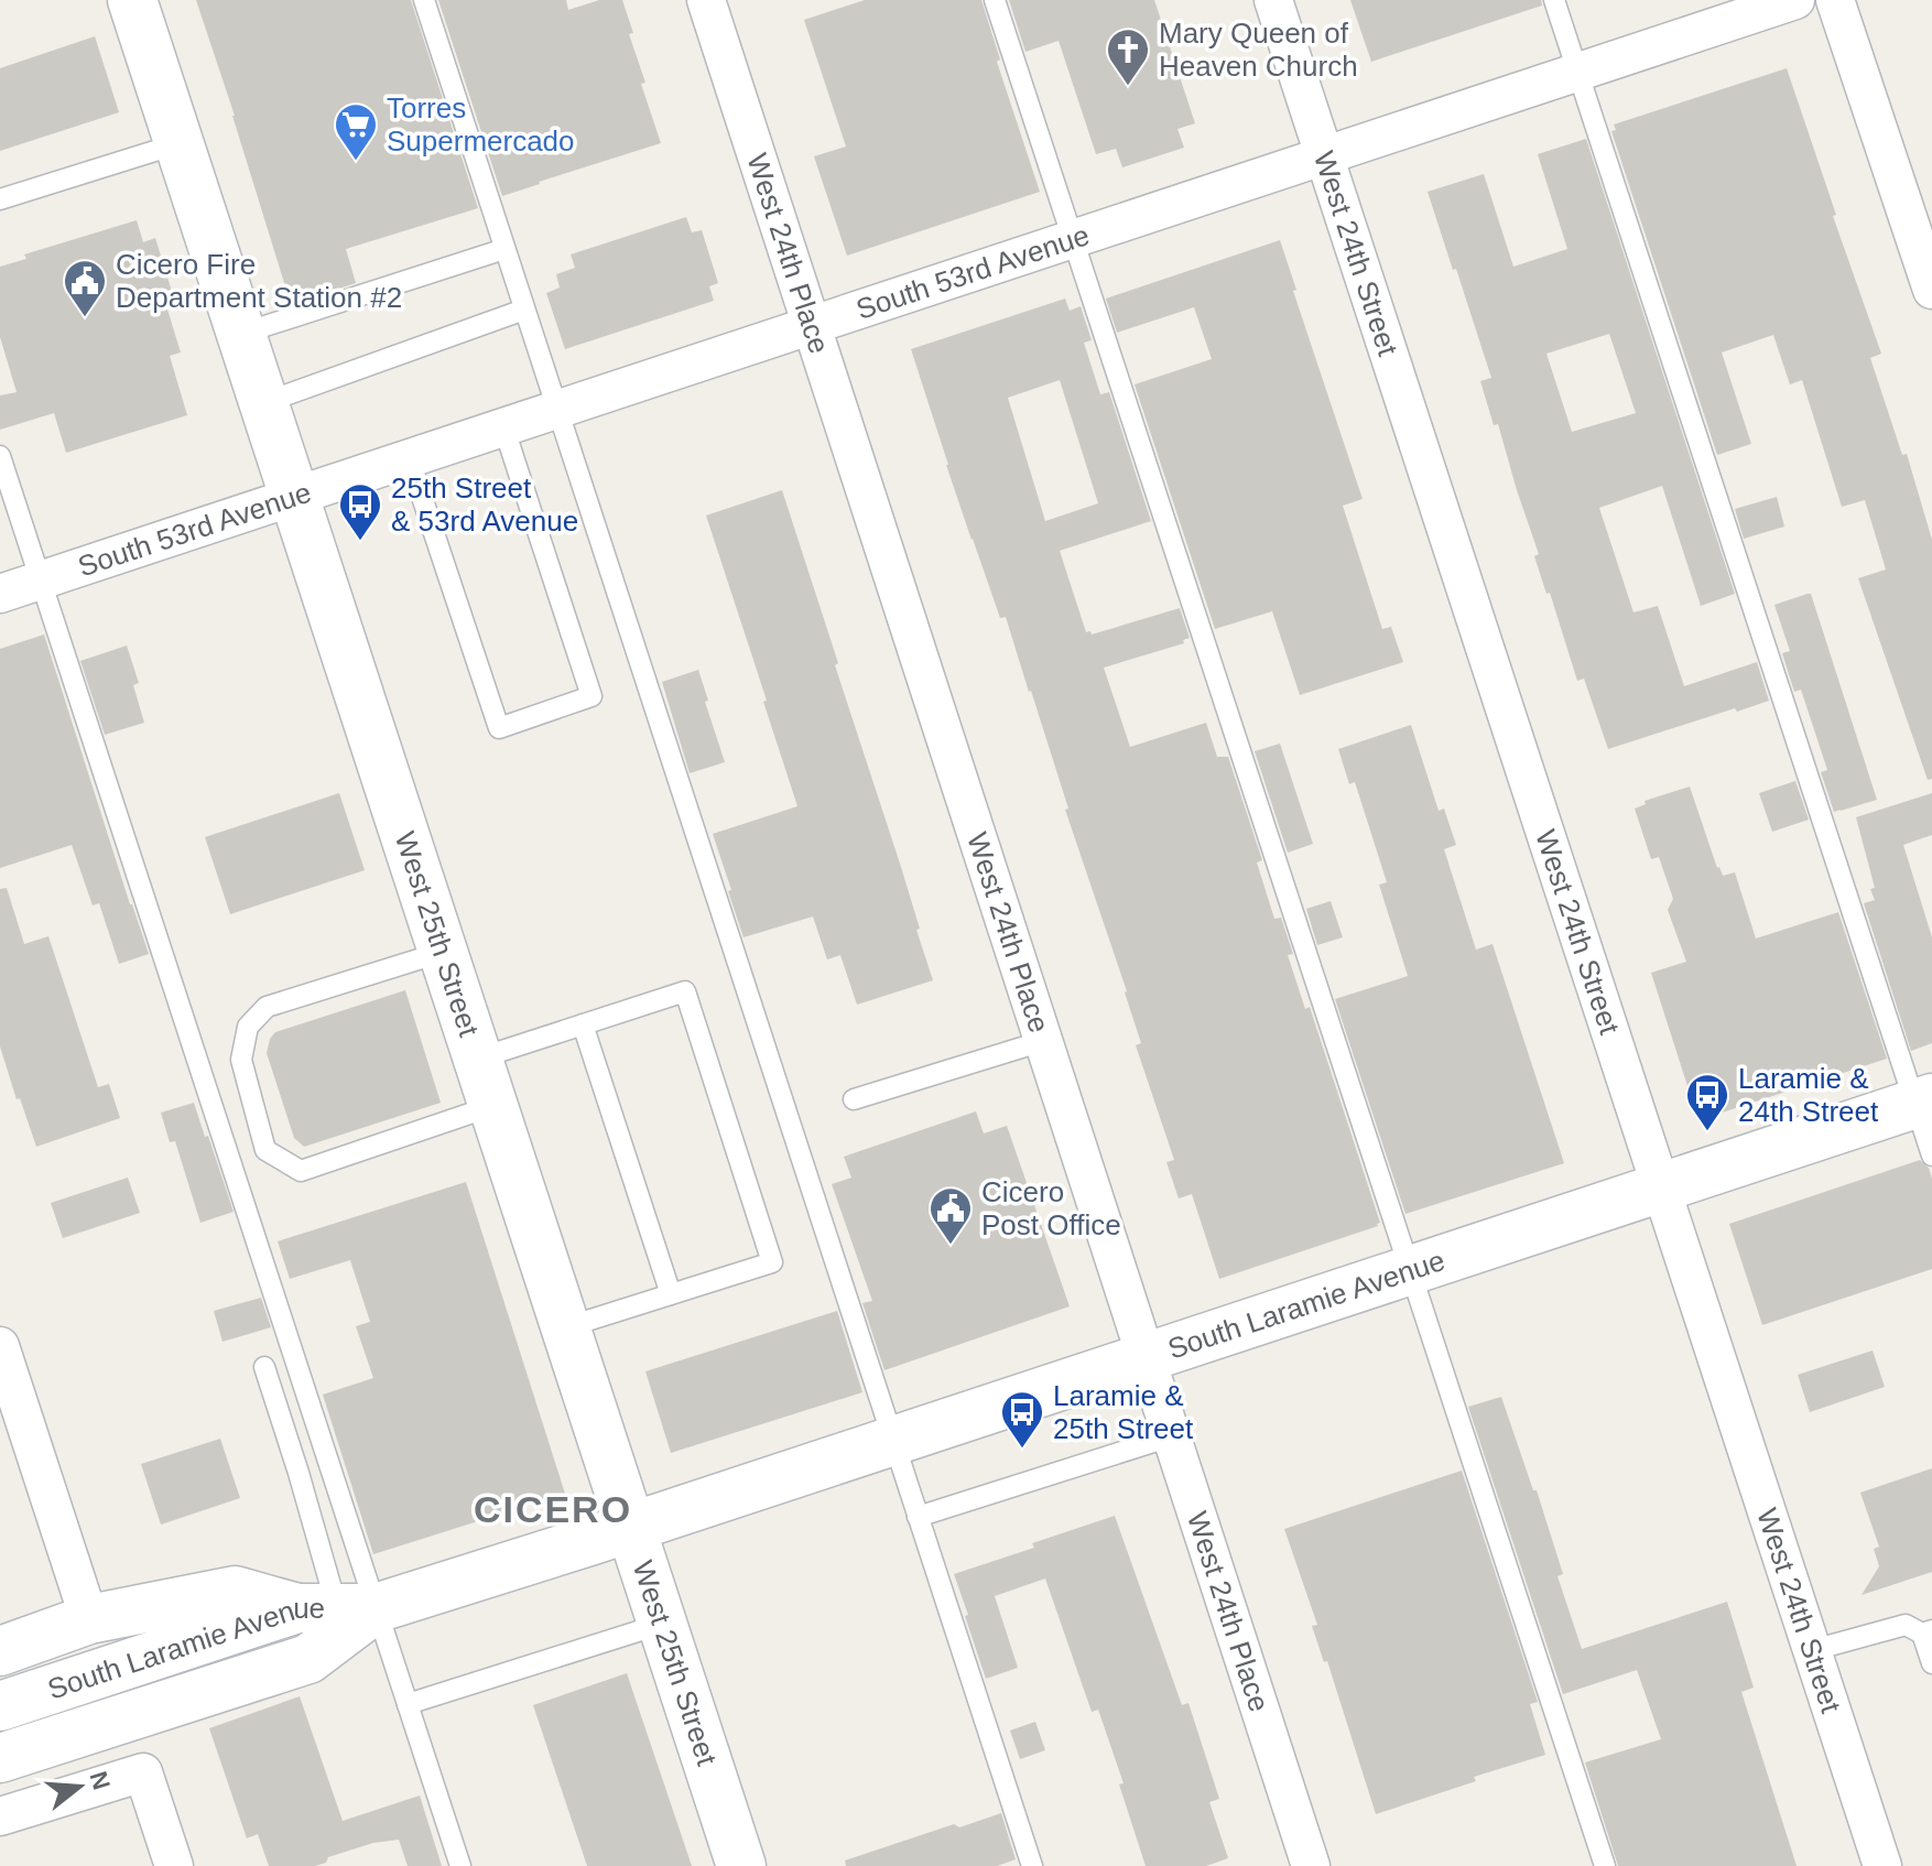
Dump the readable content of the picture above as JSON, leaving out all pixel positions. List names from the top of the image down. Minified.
{"streets":{"main road":["West 25th Street","South Laramie Avenue"],"street":["West 24th Place","West 24th Street","South 53rd Avenue"]},"crossings":[["West 24th Place","South 53rd Avenue"],["West 24th Place","South Laramie Avenue"],["West 24th Street","South 53rd Avenue"],["West 24th Street","South Laramie Avenue"],["South 53rd Avenue","West 25th Street"],["West 25th Street","South Laramie Avenue"]],"districts":["CICERO"],"places":{"church":["Mary Queen of Heaven Church"],"supermarket":["Torres Supermercado"],"public building":["Cicero Fire Department Station #2","Cicero Post Office"],"bus stop":["25th Street & 53rd Avenue","Laramie & 24th Street","Laramie & 25th Street"]},"north":"right"}
